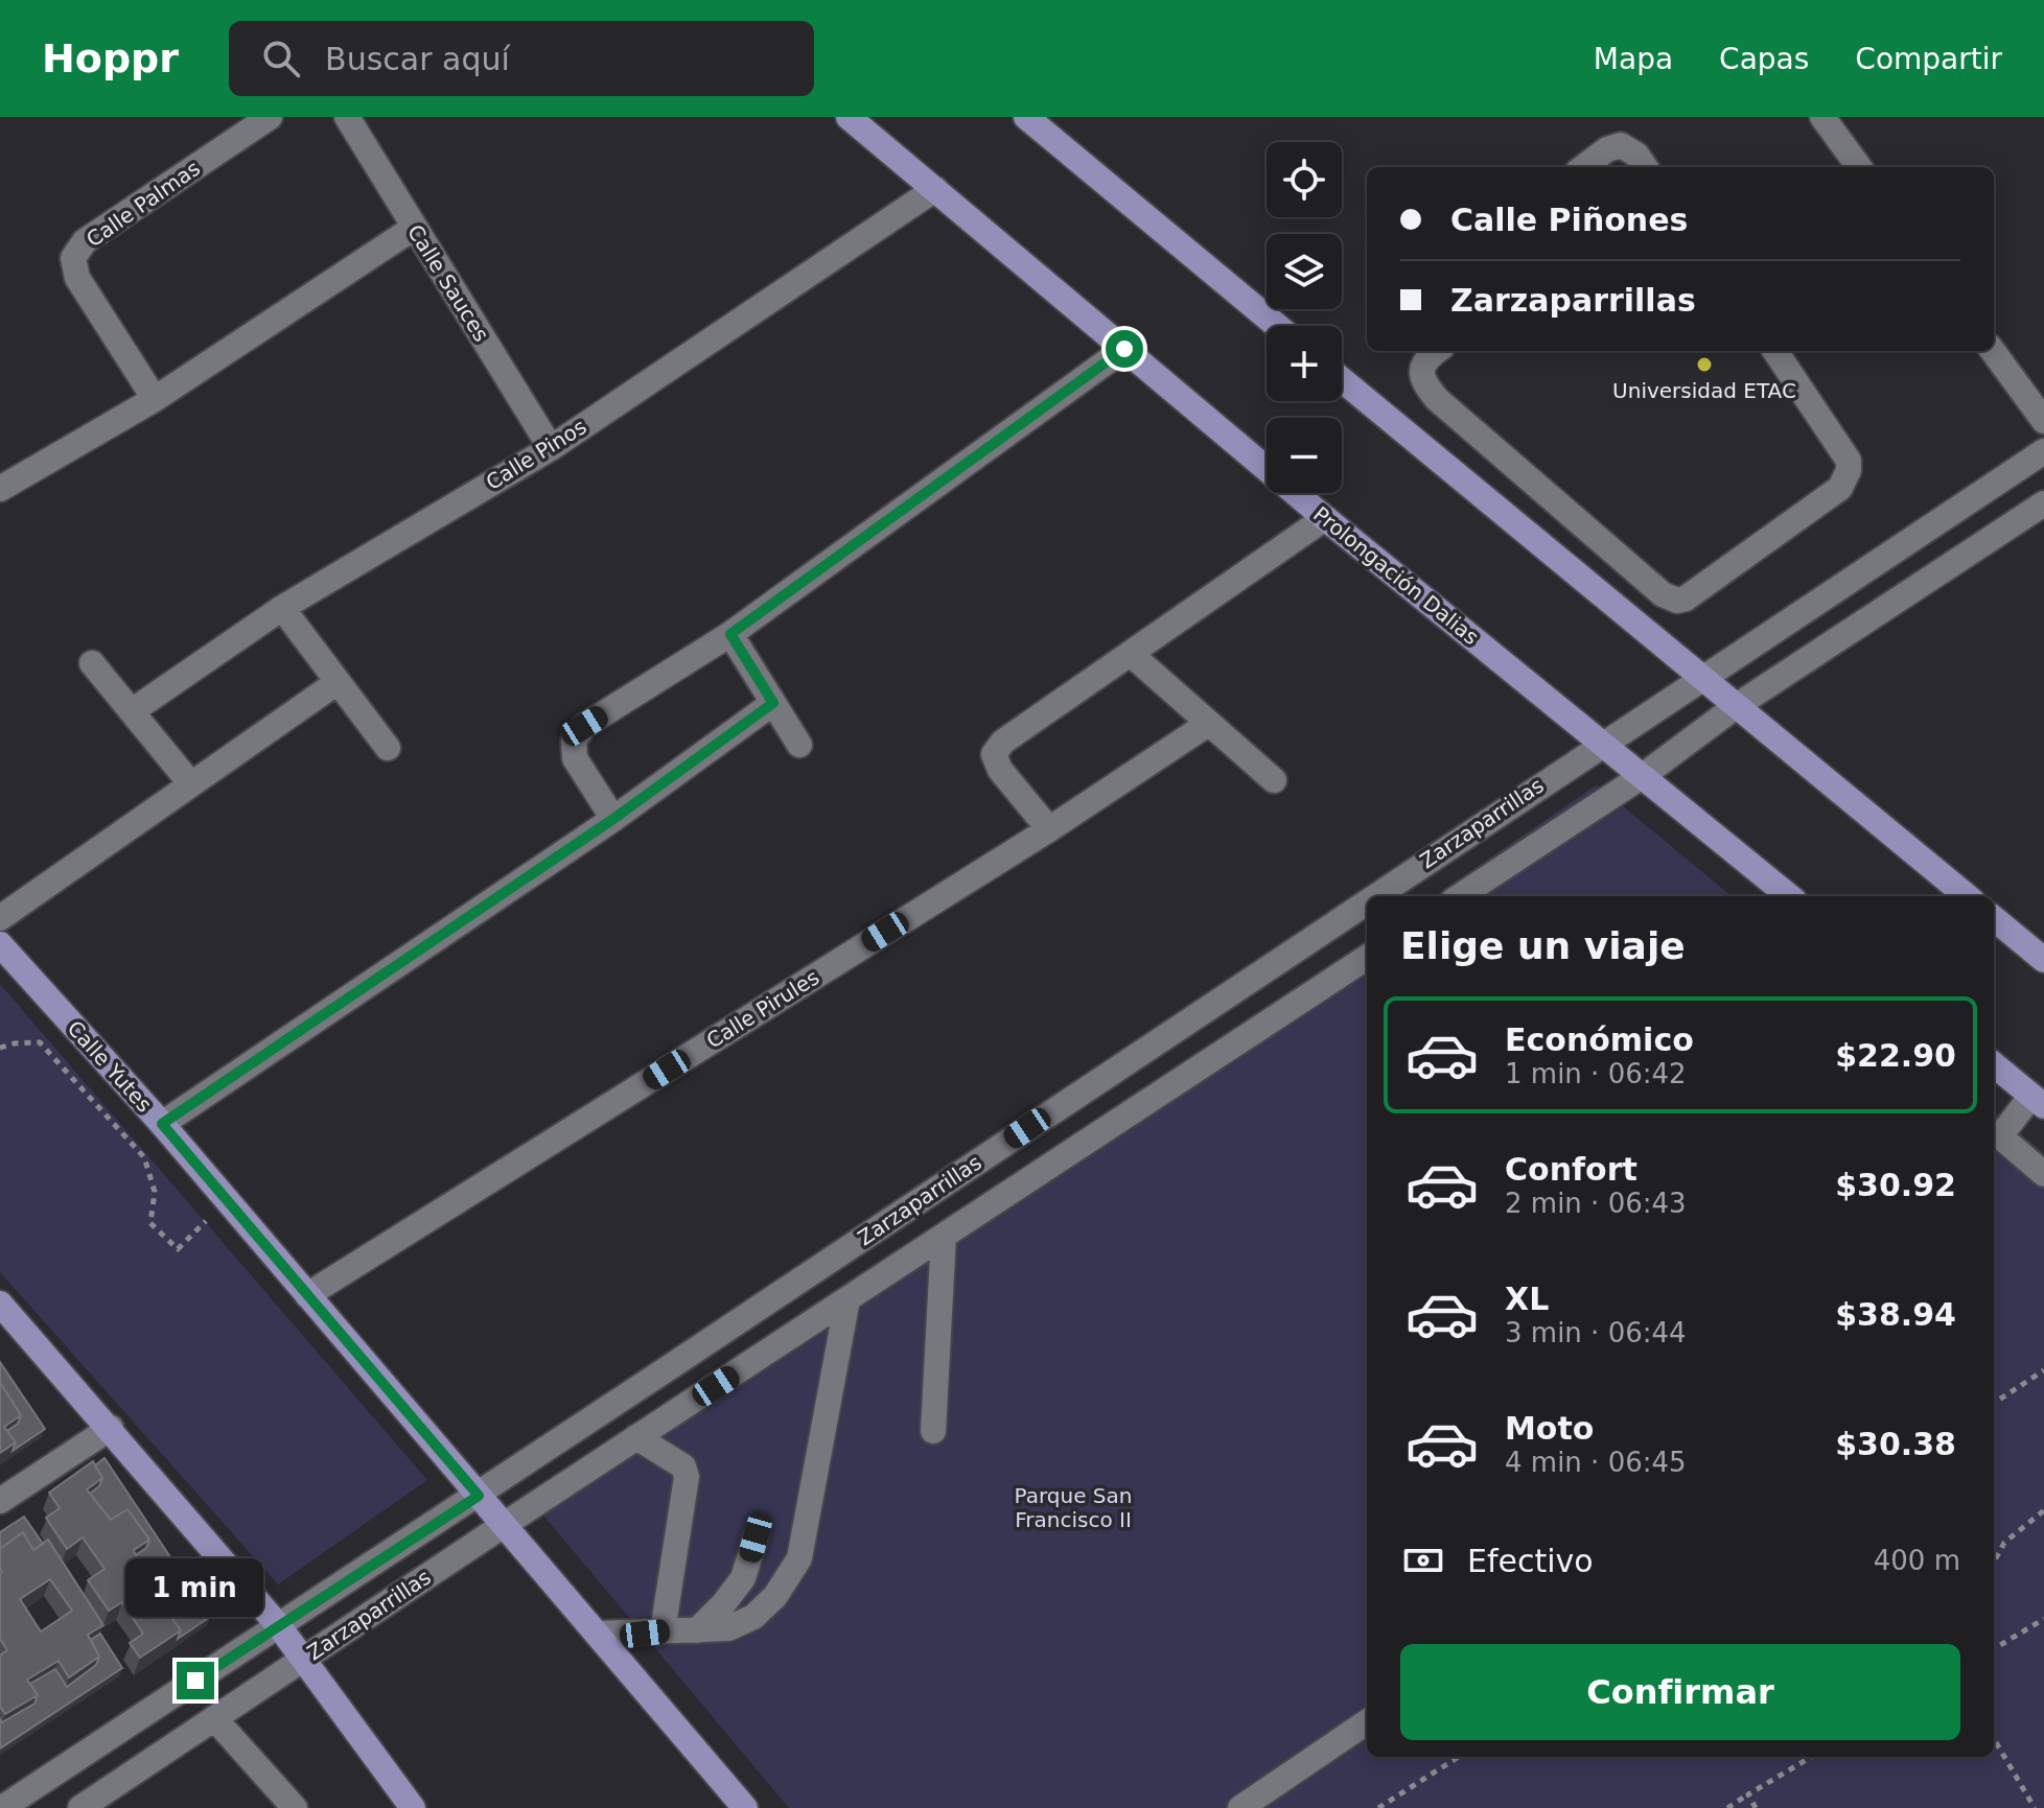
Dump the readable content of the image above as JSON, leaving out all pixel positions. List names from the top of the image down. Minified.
{"streets":{"main road":["Prolongación Dalias","Calle Yutes"],"street":["Calle Palmas","Calle Sauces","Calle Pinos","Zarzaparrillas","Calle Pirules"]},"crossings":[["Calle Sauces","Calle Pinos"],["Calle Pinos","Prolongación Dalias"],["Prolongación Dalias","Zarzaparrillas"],["Zarzaparrillas","Calle Yutes"],["Calle Pirules","Calle Yutes"]],"parks":["Parque San Francisco II"],"places":["Universidad ETAC"],"page":{"header":"Hoppr","search":"Buscar aquí","nav":["Mapa","Capas","Compartir"],"map_buttons":["+","−"],"banner":["Calle Piñones","Zarzaparrillas"],"heading":"Elige un viaje","list":[{"name":"Económico","note":"1 min · 06:42","value":"$22.90"},{"name":"Confort","note":"2 min · 06:43","value":"$30.92"},{"name":"XL","note":"3 min · 06:44","value":"$38.94"},{"name":"Moto","note":"4 min · 06:45","value":"$30.38"}],"pay":["Efectivo","400 m"],"bubble":"1 min","buttons":"Confirmar"}}
